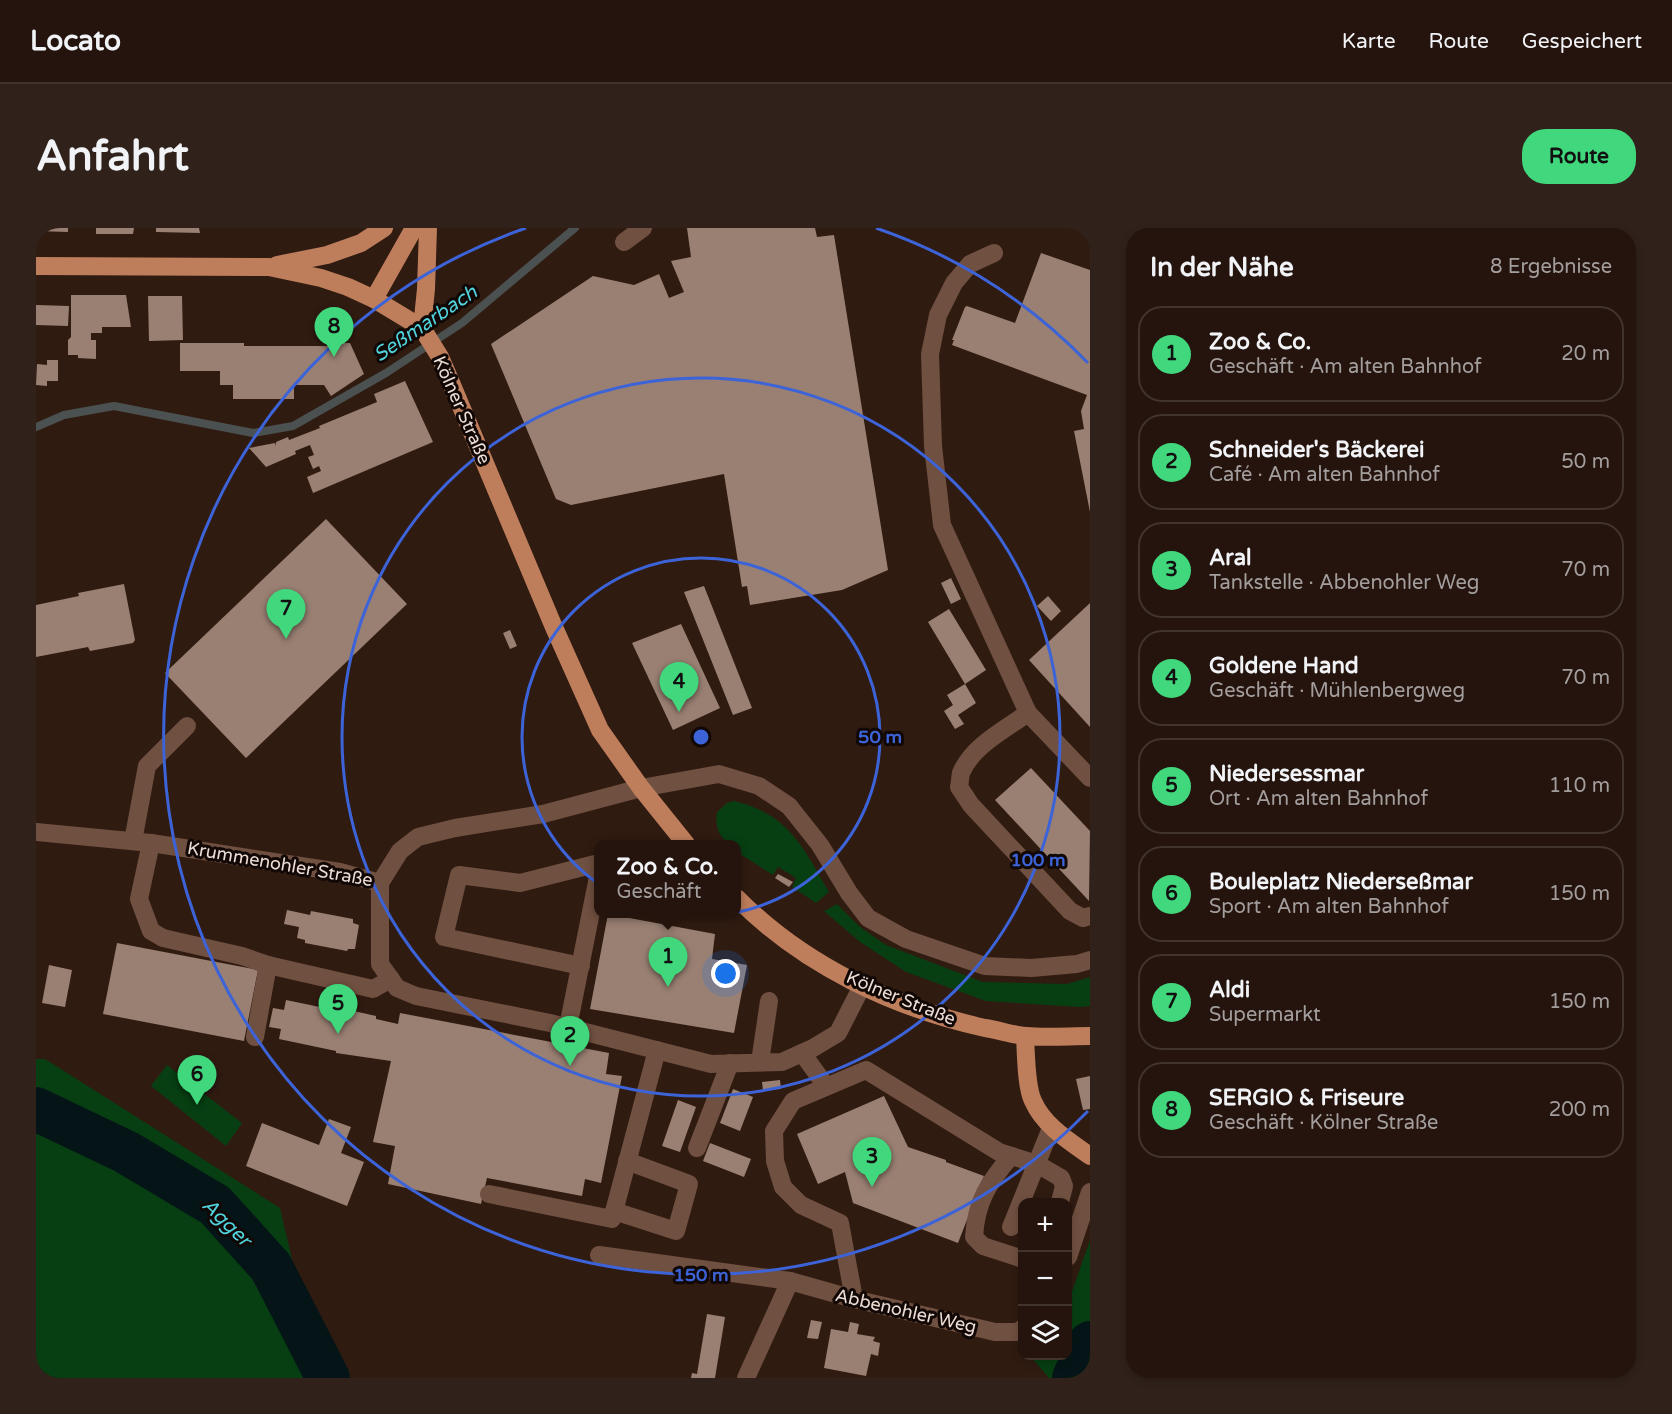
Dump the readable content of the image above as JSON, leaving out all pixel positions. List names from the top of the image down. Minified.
{"streets":{"main road":["Kölner Straße"],"street":["Krummenohler Straße","Abbenohler Weg"]},"crossings":[["Kölner Straße","Krummenohler Straße"]],"water":["Seßmarbach","Agger"],"page":{"header":"Locato","nav":["Karte","Route","Gespeichert"],"buttons":"Route","title":"Anfahrt","heading":["In der Nähe","8 Ergebnisse"],"list":[{"mark":"1","name":"Zoo & Co.","note":"Geschäft · Am alten Bahnhof","value":"20 m"},{"mark":"2","name":"Schneider's Bäckerei","note":"Café · Am alten Bahnhof","value":"50 m"},{"mark":"3","name":"Aral","note":"Tankstelle · Abbenohler Weg","value":"70 m"},{"mark":"4","name":"Goldene Hand","note":"Geschäft · Mühlenbergweg","value":"70 m"},{"mark":"5","name":"Niedersessmar","note":"Ort · Am alten Bahnhof","value":"110 m"},{"mark":"6","name":"Bouleplatz Niederseßmar","note":"Sport · Am alten Bahnhof","value":"150 m"},{"mark":"7","name":"Aldi","note":"Supermarkt","value":"150 m"},{"mark":"8","name":"SERGIO & Friseure","note":"Geschäft · Kölner Straße","value":"200 m"}],"pins":["8","7","4","1","5","2","6","3"],"popup":["Zoo & Co.","Geschäft"],"map_buttons":["+","−"]},"rings":["50 m","100 m","150 m"]}
